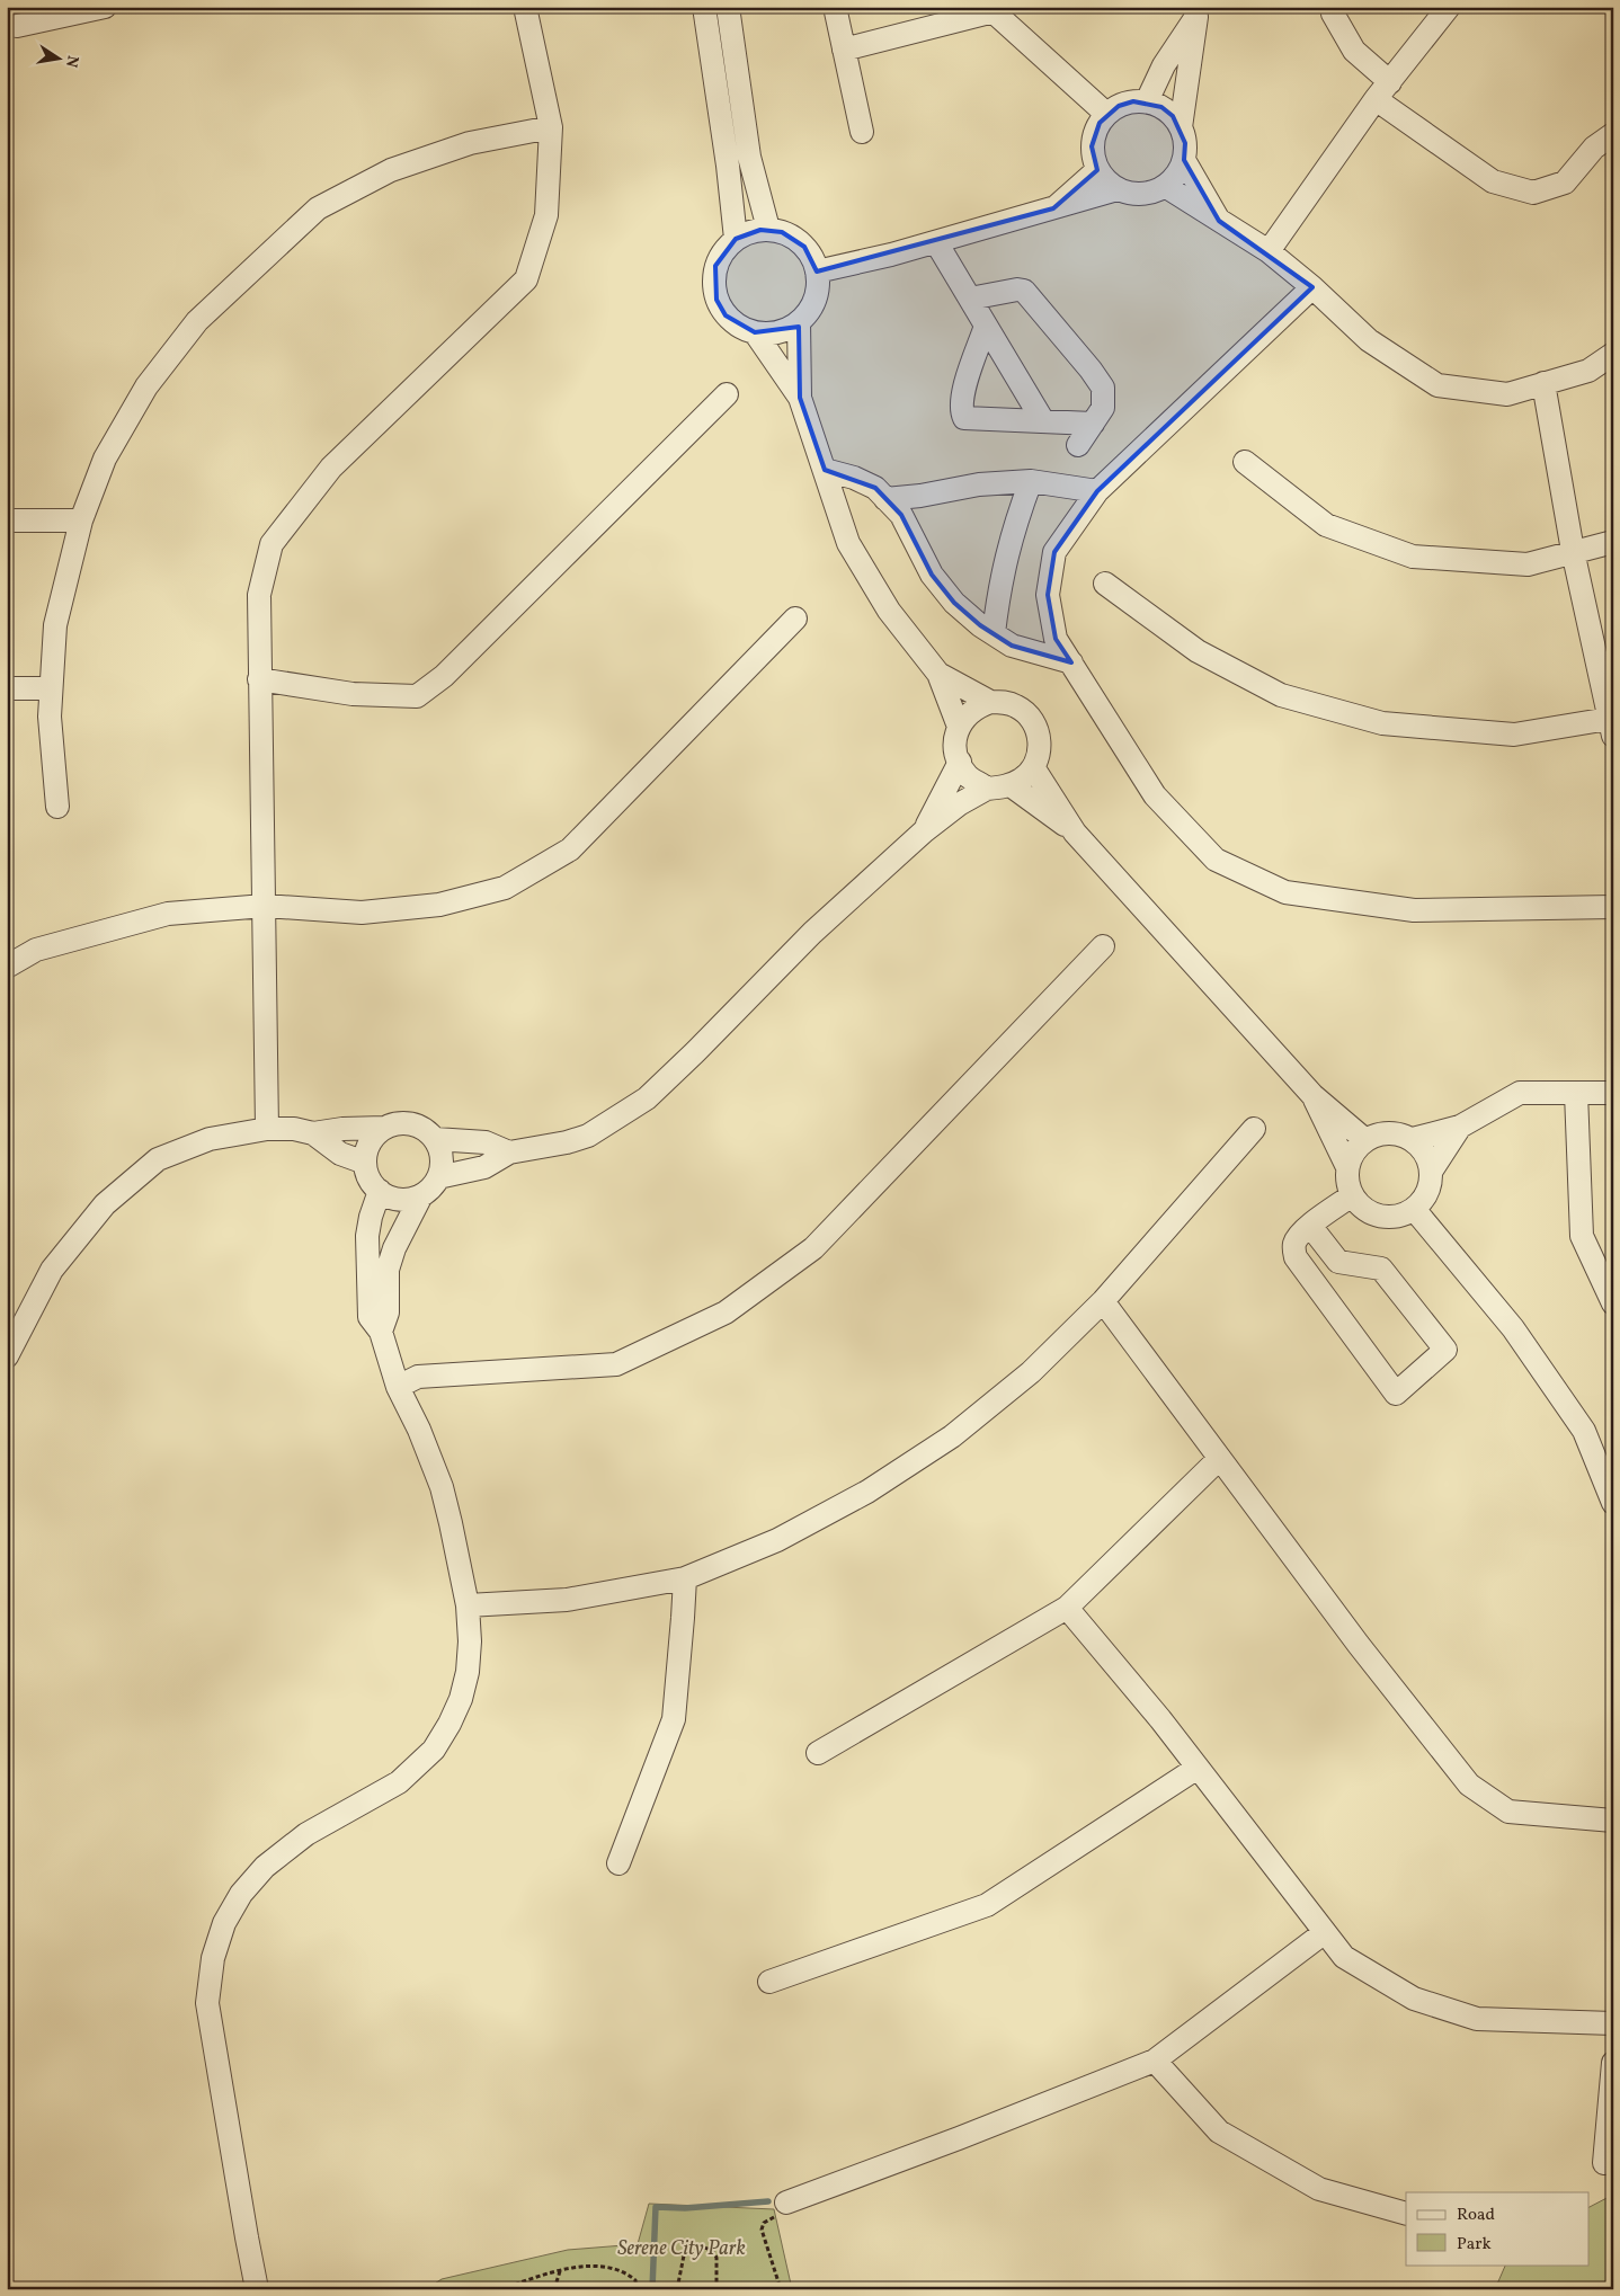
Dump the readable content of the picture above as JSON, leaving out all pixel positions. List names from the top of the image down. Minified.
{"parks":["Serene City Park"],"legend":["Road","Park"],"north":"right"}
